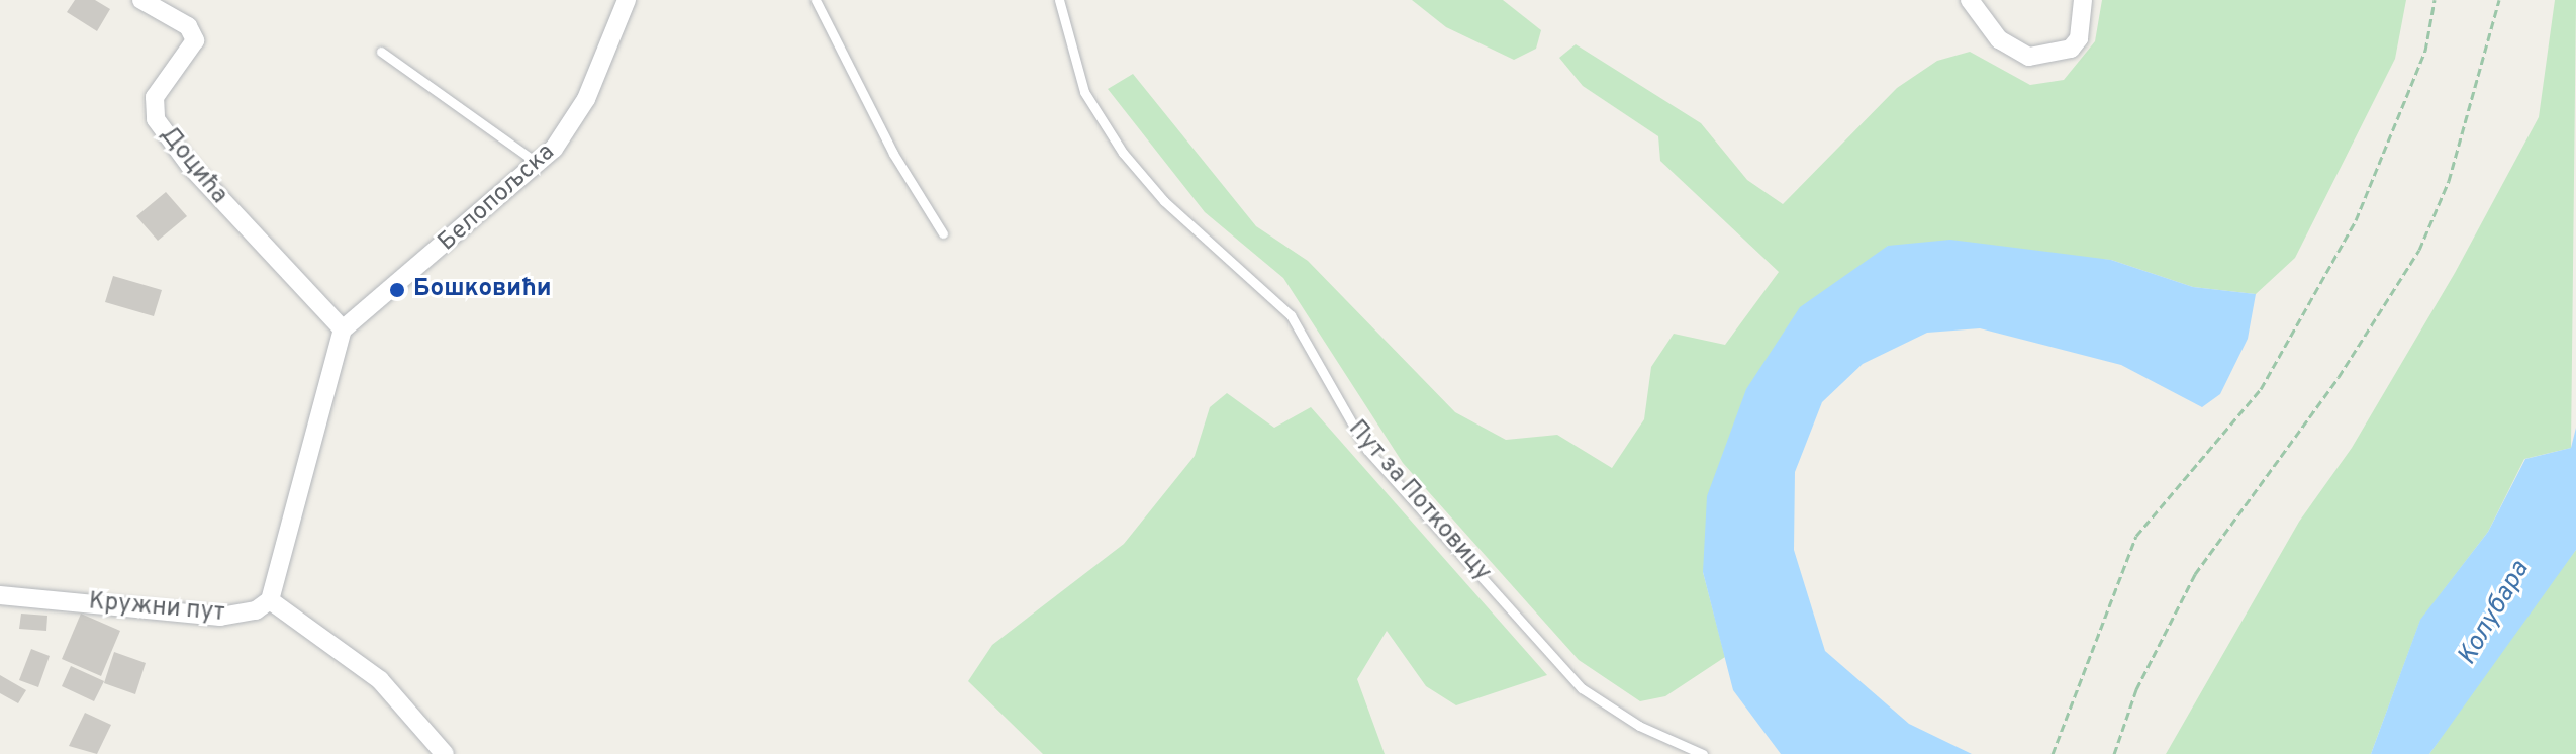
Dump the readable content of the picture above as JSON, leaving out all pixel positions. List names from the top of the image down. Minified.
{"streets":{"street":["Доцића","Белопољска","Кружни пут"],"lane":["Пут за Потковицу"]},"crossings":[["Доцића","Белопољска"]],"water":["Колубара"],"places":["Бошковићи"]}
